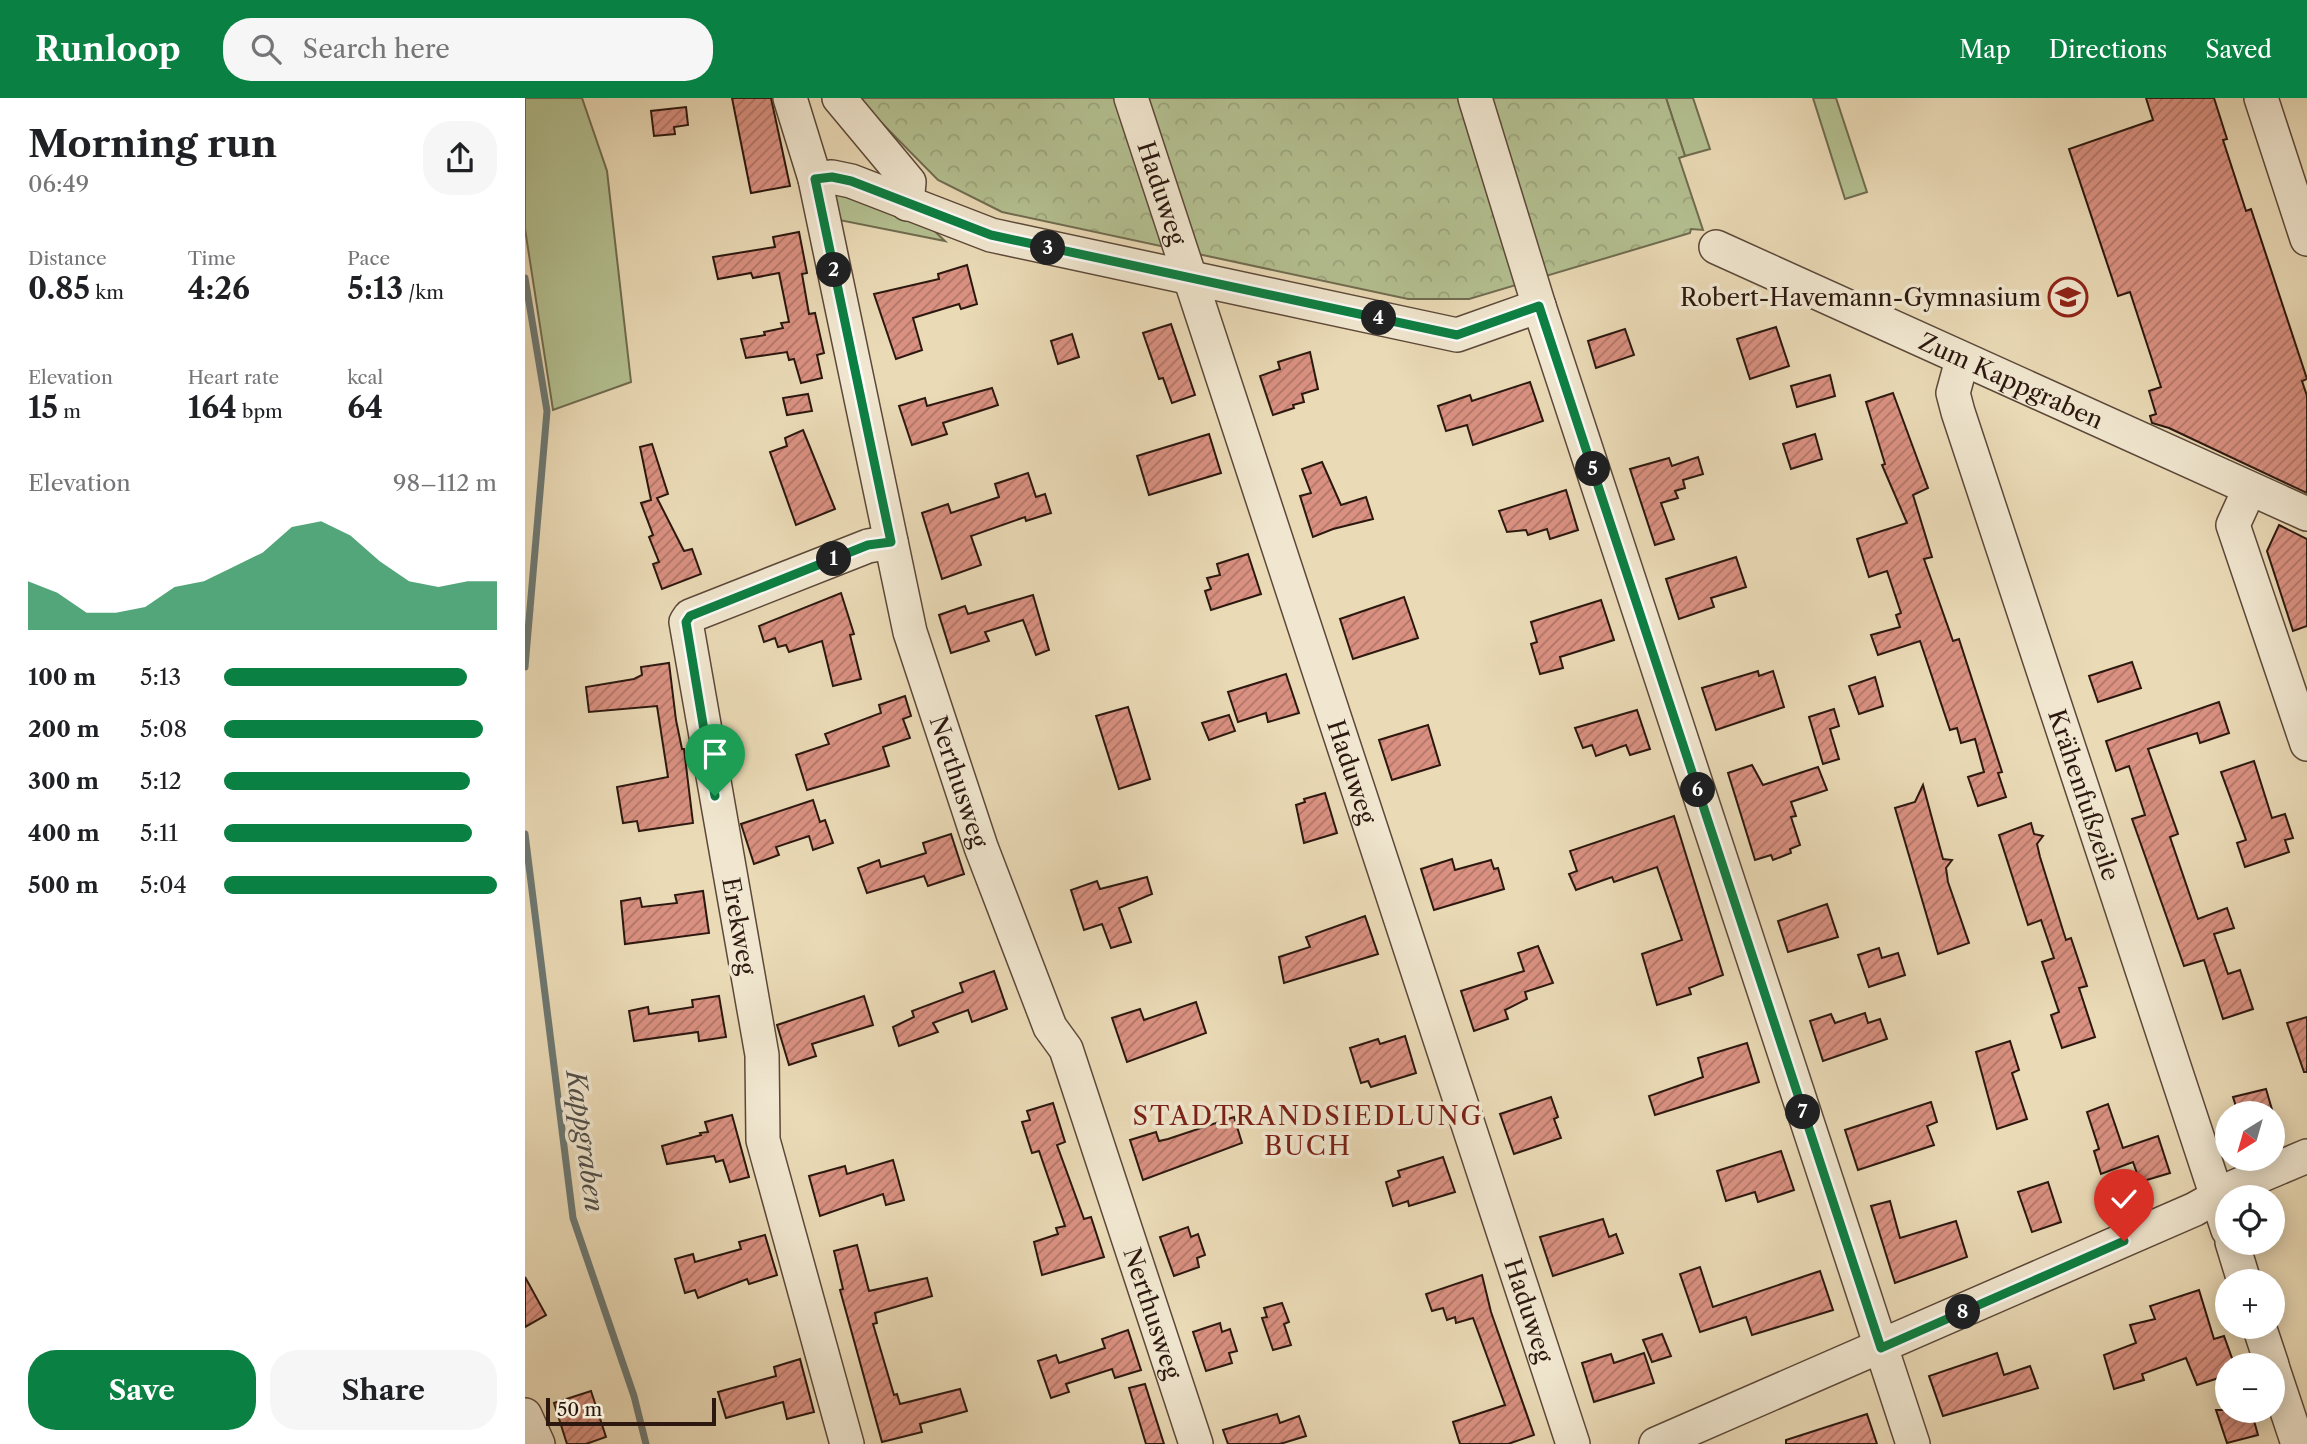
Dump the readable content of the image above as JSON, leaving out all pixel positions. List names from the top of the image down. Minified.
{"streets":{"street":["Haduweg","Zum Kappgraben","Nerthusweg","Krähenfußzeile","Erekweg"]},"crossings":[["Zum Kappgraben","Krähenfußzeile"],["Nerthusweg","Erekweg"]],"districts":["STADTRANDSIEDLUNG BUCH"],"water":["Kappgraben"],"places":{"school or university":["Robert-Havemann-Gymnasium"]},"scale_bar":"50 m","north":"bottom left","page":{"header":"Runloop","search":"Search here","nav":["Map","Directions","Saved"],"heading":["Morning run","06:49"],"stats":[["Distance","0.85 km"],["Time","4:26"],["Pace","5:13 /km"],["Elevation","15 m"],["Heart rate","164 bpm"],["kcal","64"]],"pins":["3","2","4","5","1","6","7","8"],"chart":["Elevation","98–112 m"],"list":[{"name":"100 m","note":"5:13"},{"name":"200 m","note":"5:08"},{"name":"300 m","note":"5:12"},{"name":"400 m","note":"5:11"},{"name":"500 m","note":"5:04"}],"map_buttons":["+","−"],"buttons":["Save","Share"],"scale":"50 m"}}
